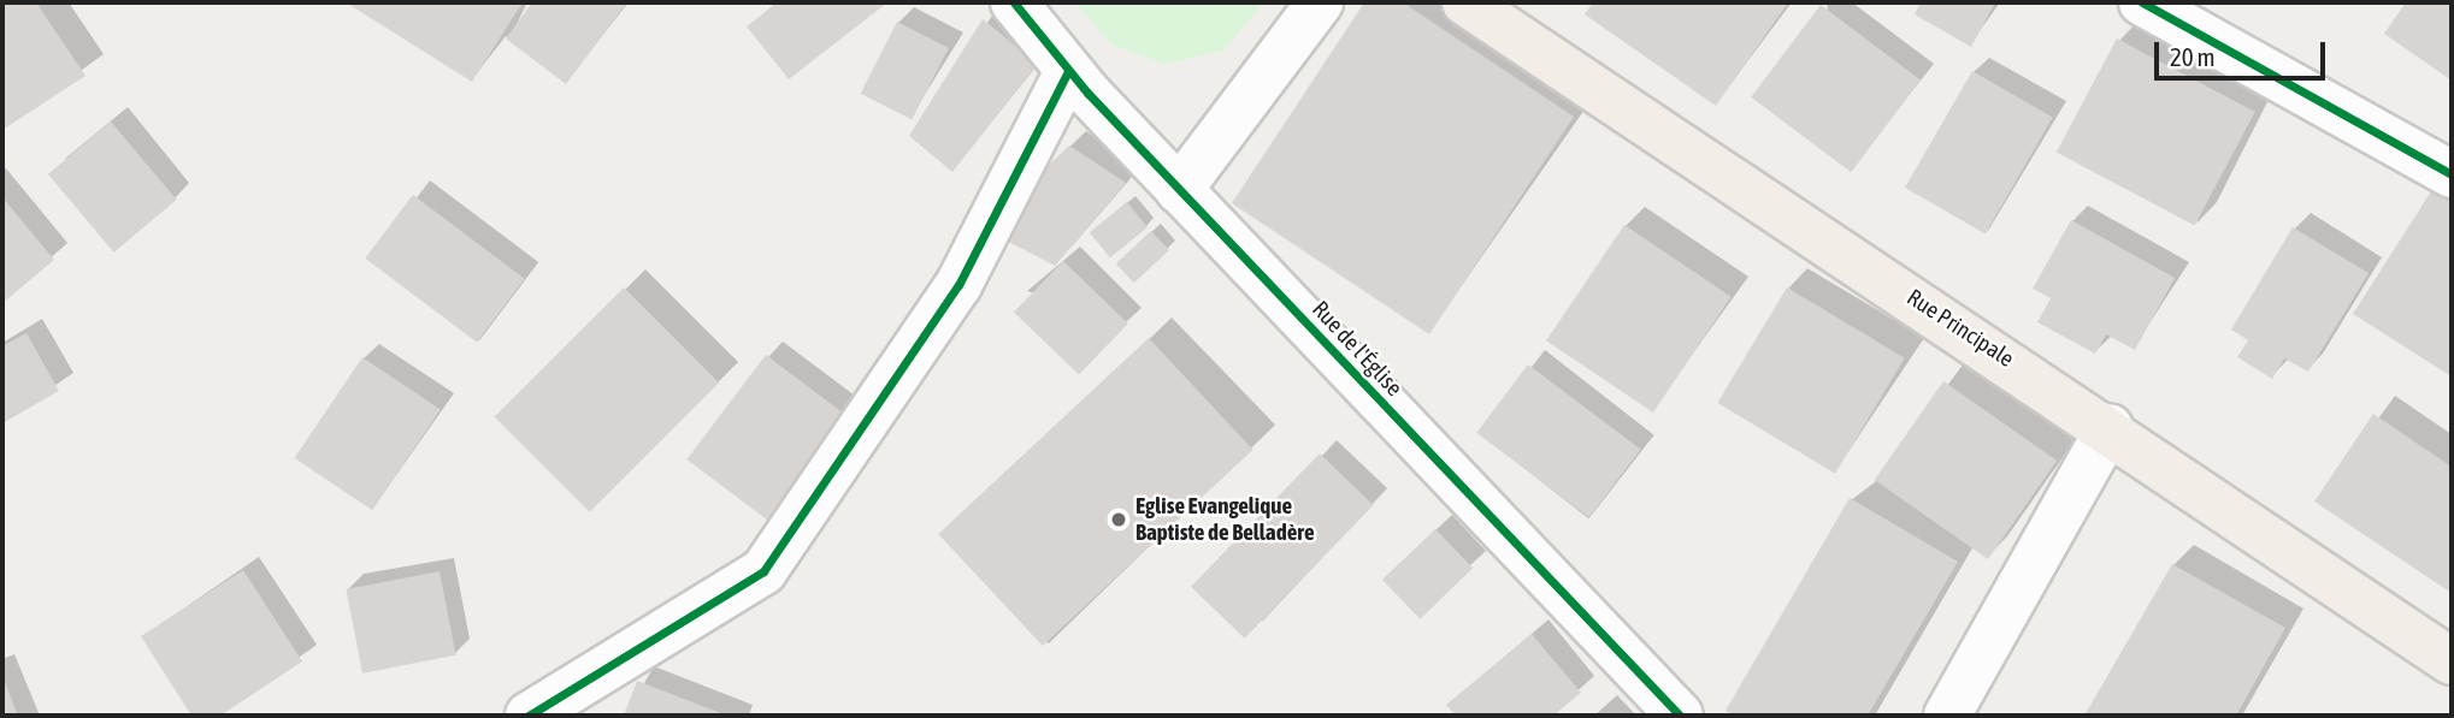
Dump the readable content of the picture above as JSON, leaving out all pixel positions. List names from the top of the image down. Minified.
{"streets":{"main road":["Rue Principale"],"street":["Rue de l'Église"]},"places":["Eglise Evangelique Baptiste de Belladère"],"scale_bar":"20 m"}
